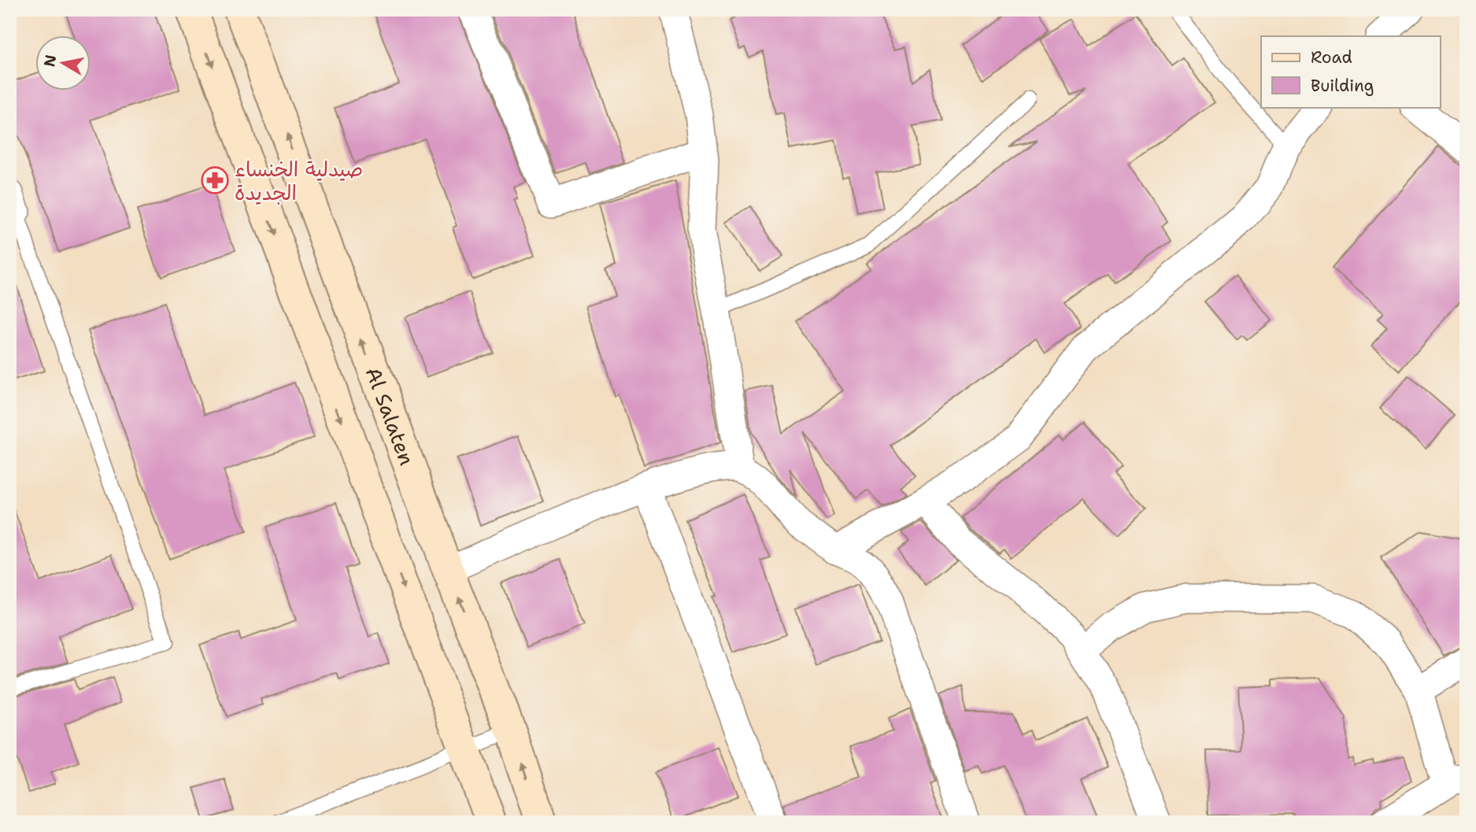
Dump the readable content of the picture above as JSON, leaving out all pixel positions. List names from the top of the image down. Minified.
{"streets":{"main road":["Al Salaten"]},"places":{"pharmacy":["صيدلية الخنساء الجديدة"]},"legend":["Road","Building"],"north":"left"}
